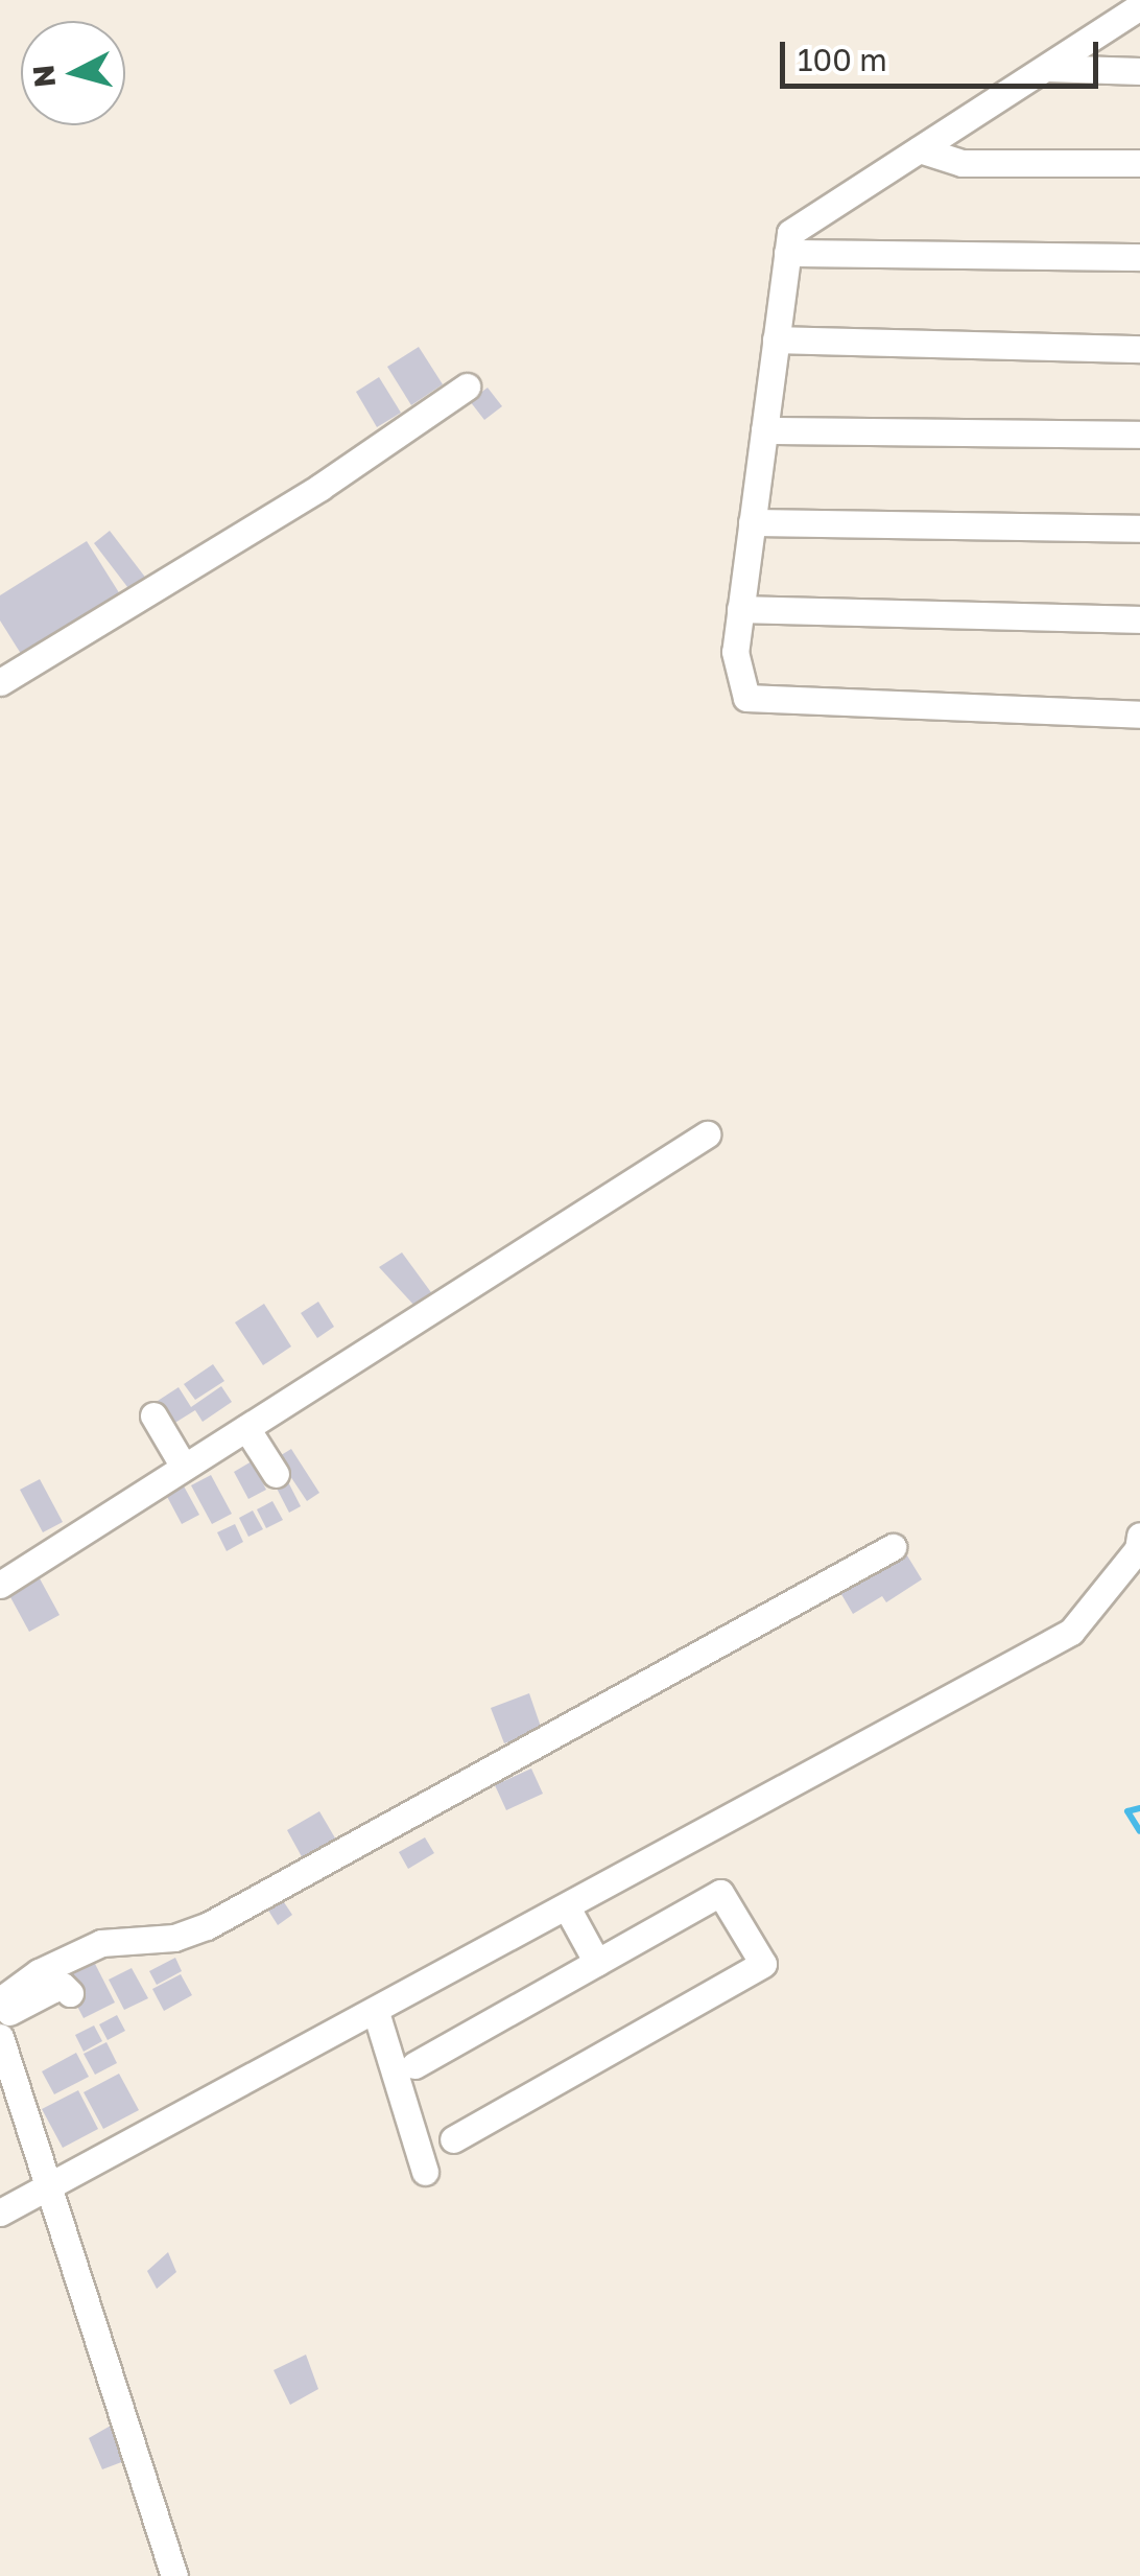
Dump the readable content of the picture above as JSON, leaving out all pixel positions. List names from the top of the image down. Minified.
{"scale_bar":"100 m","north":"left"}
